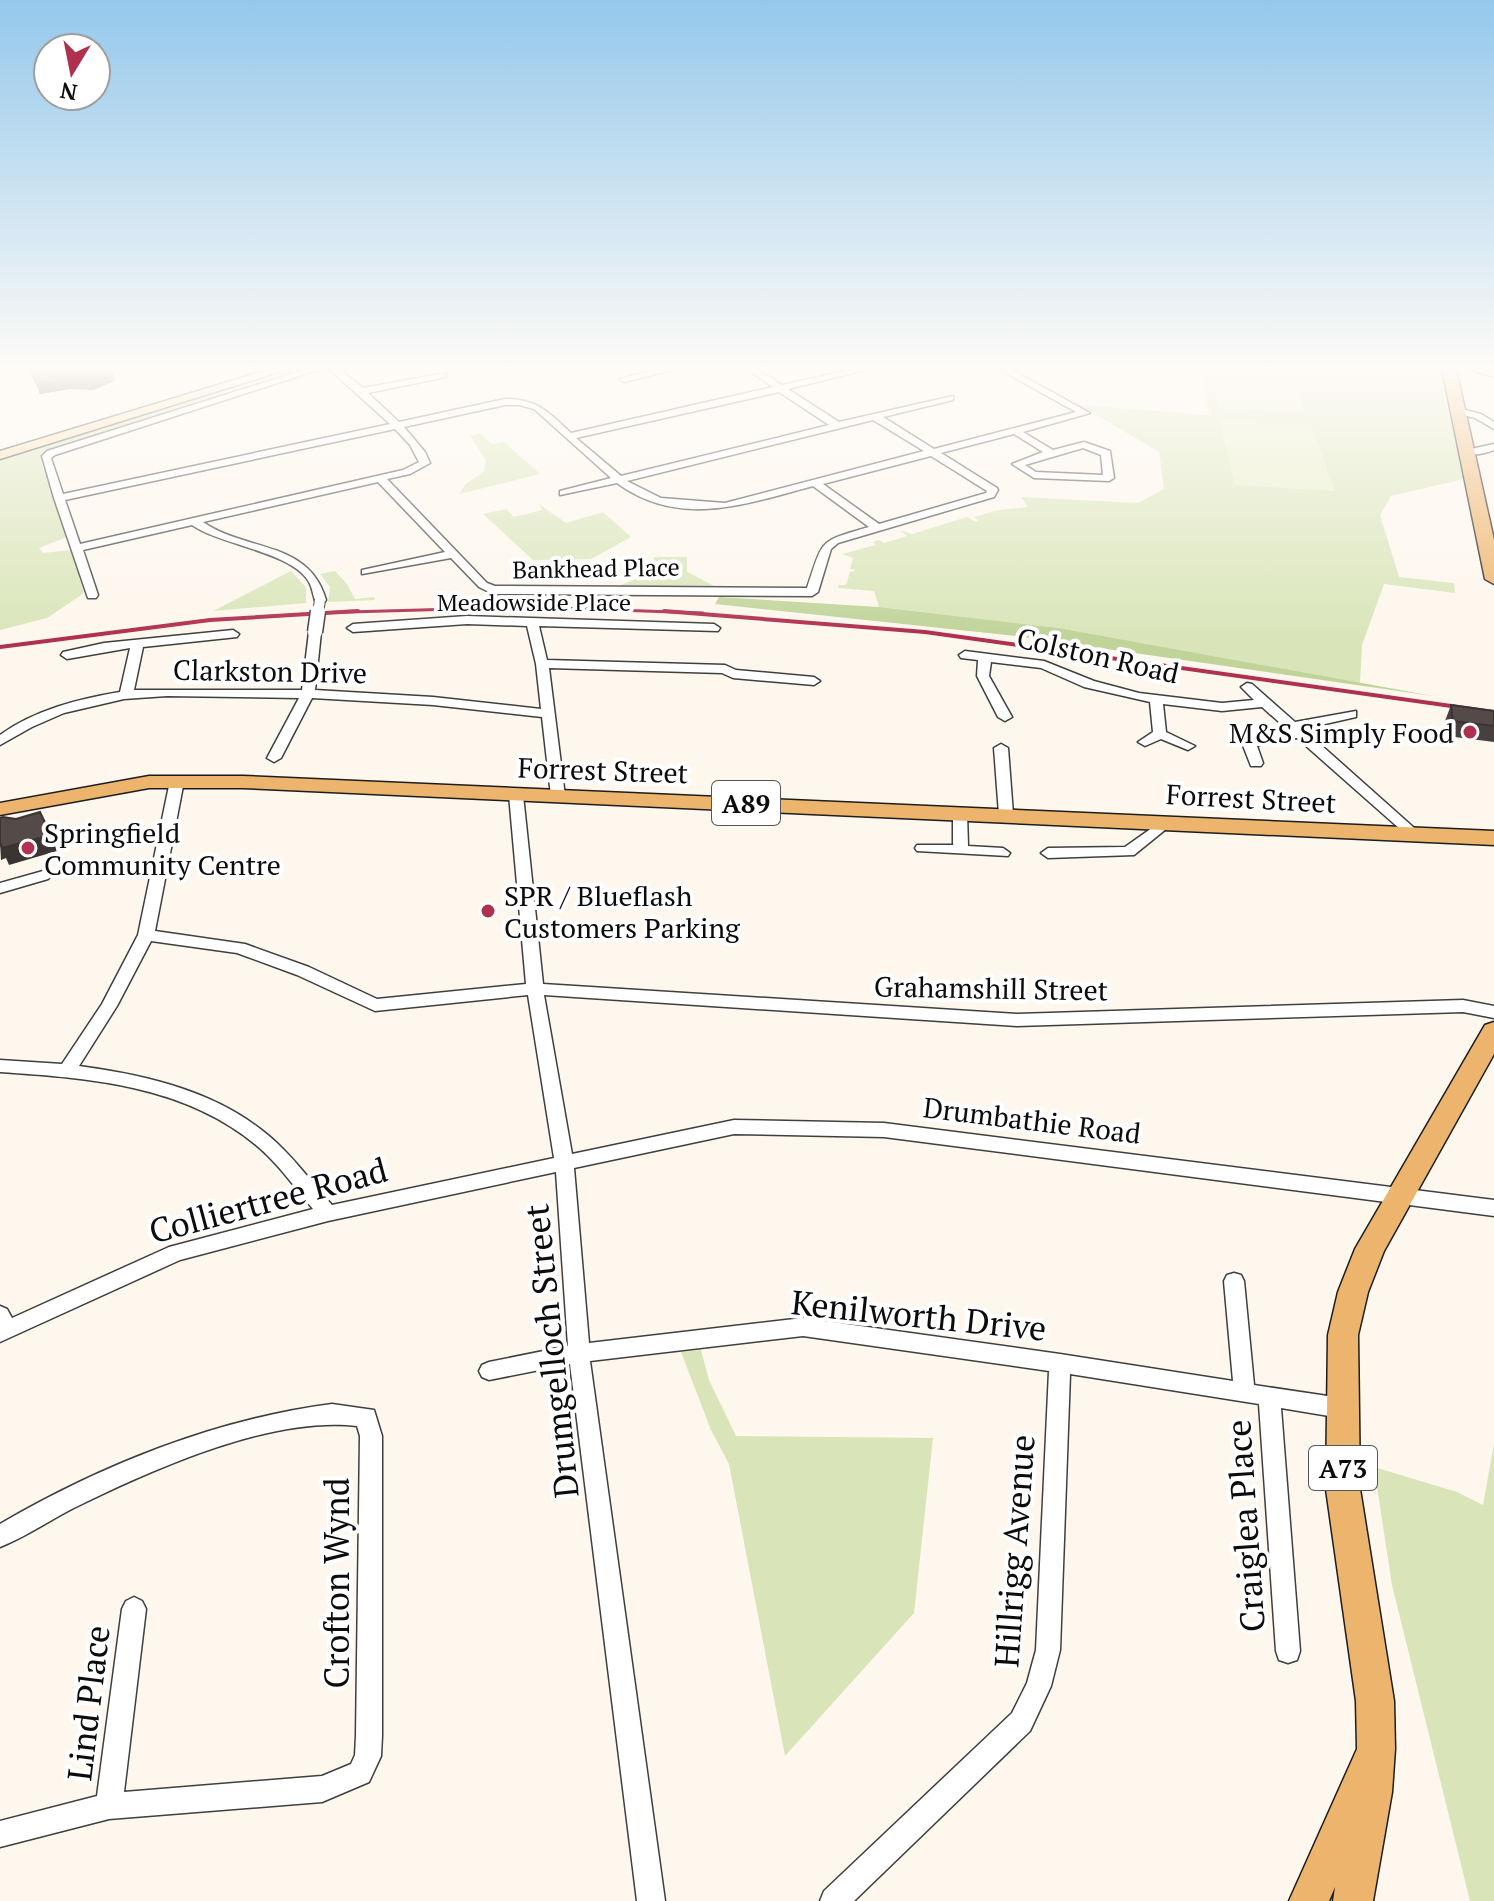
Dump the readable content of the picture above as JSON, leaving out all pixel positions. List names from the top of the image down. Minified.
{"streets":{"main road":["Forrest Street","A89","A73"],"street":["Bankhead Place","Meadowside Place","Colston Road","Clarkston Drive","Grahamshill Street","Drumbathie Road","Colliertree Road","Kenilworth Drive","Drumgelloch Street","Craiglea Place","Hillrigg Avenue","Crofton Wynd","Lind Place"]},"crossings":[["Forrest Street","Drumgelloch Street"],["Grahamshill Street","Drumgelloch Street"],["Drumbathie Road","Colliertree Road"],["Drumbathie Road","Drumgelloch Street"],["Drumbathie Road","A73"],["Colliertree Road","Drumgelloch Street"],["Kenilworth Drive","Drumgelloch Street"],["Kenilworth Drive","A73"],["Kenilworth Drive","Craiglea Place"],["Kenilworth Drive","Hillrigg Avenue"],["Crofton Wynd","Lind Place"]],"places":["M&S Simply Food","Springfield Community Centre","SPR / Blueflash Customers Parking"],"north":"bottom"}
